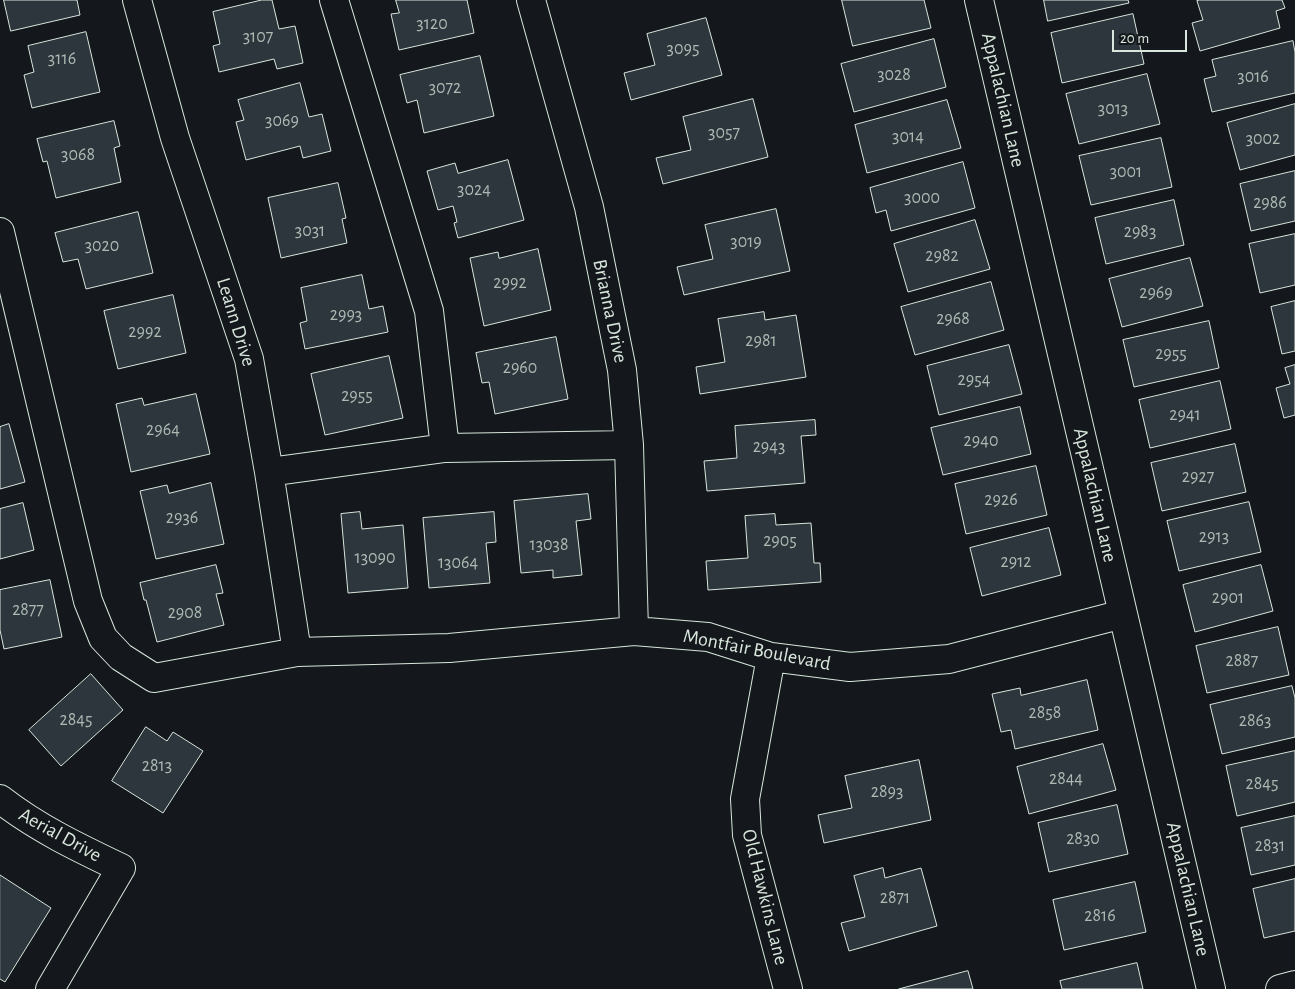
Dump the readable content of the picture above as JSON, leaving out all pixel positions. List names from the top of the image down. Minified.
{"streets":{"street":["Appalachian Lane","Brianna Drive","Leann Drive","Montfair Boulevard","Aerial Drive","Old Hawkins Lane"]},"crossings":[["Appalachian Lane","Montfair Boulevard"],["Brianna Drive","Montfair Boulevard"],["Leann Drive","Montfair Boulevard"],["Montfair Boulevard","Old Hawkins Lane"]],"house_numbers":["3120","3107","3095","3116","3028","3016","3072","3013","3069","3057","3014","3002","3068","3001","3024","3000","2986","3031","2983","3019","3020","2982","2992","2969","2993","2968","2992","2981","2955","2960","2954","2955","2941","2964","2940","2943","2927","2926","2936","2913","2905","13038","13090","2912","13064","2901","2877","2908","2887","2858","2845","2863","2813","2844","2845","2893","2830","2831","2871","2816"],"scale_bar":"20 m"}
